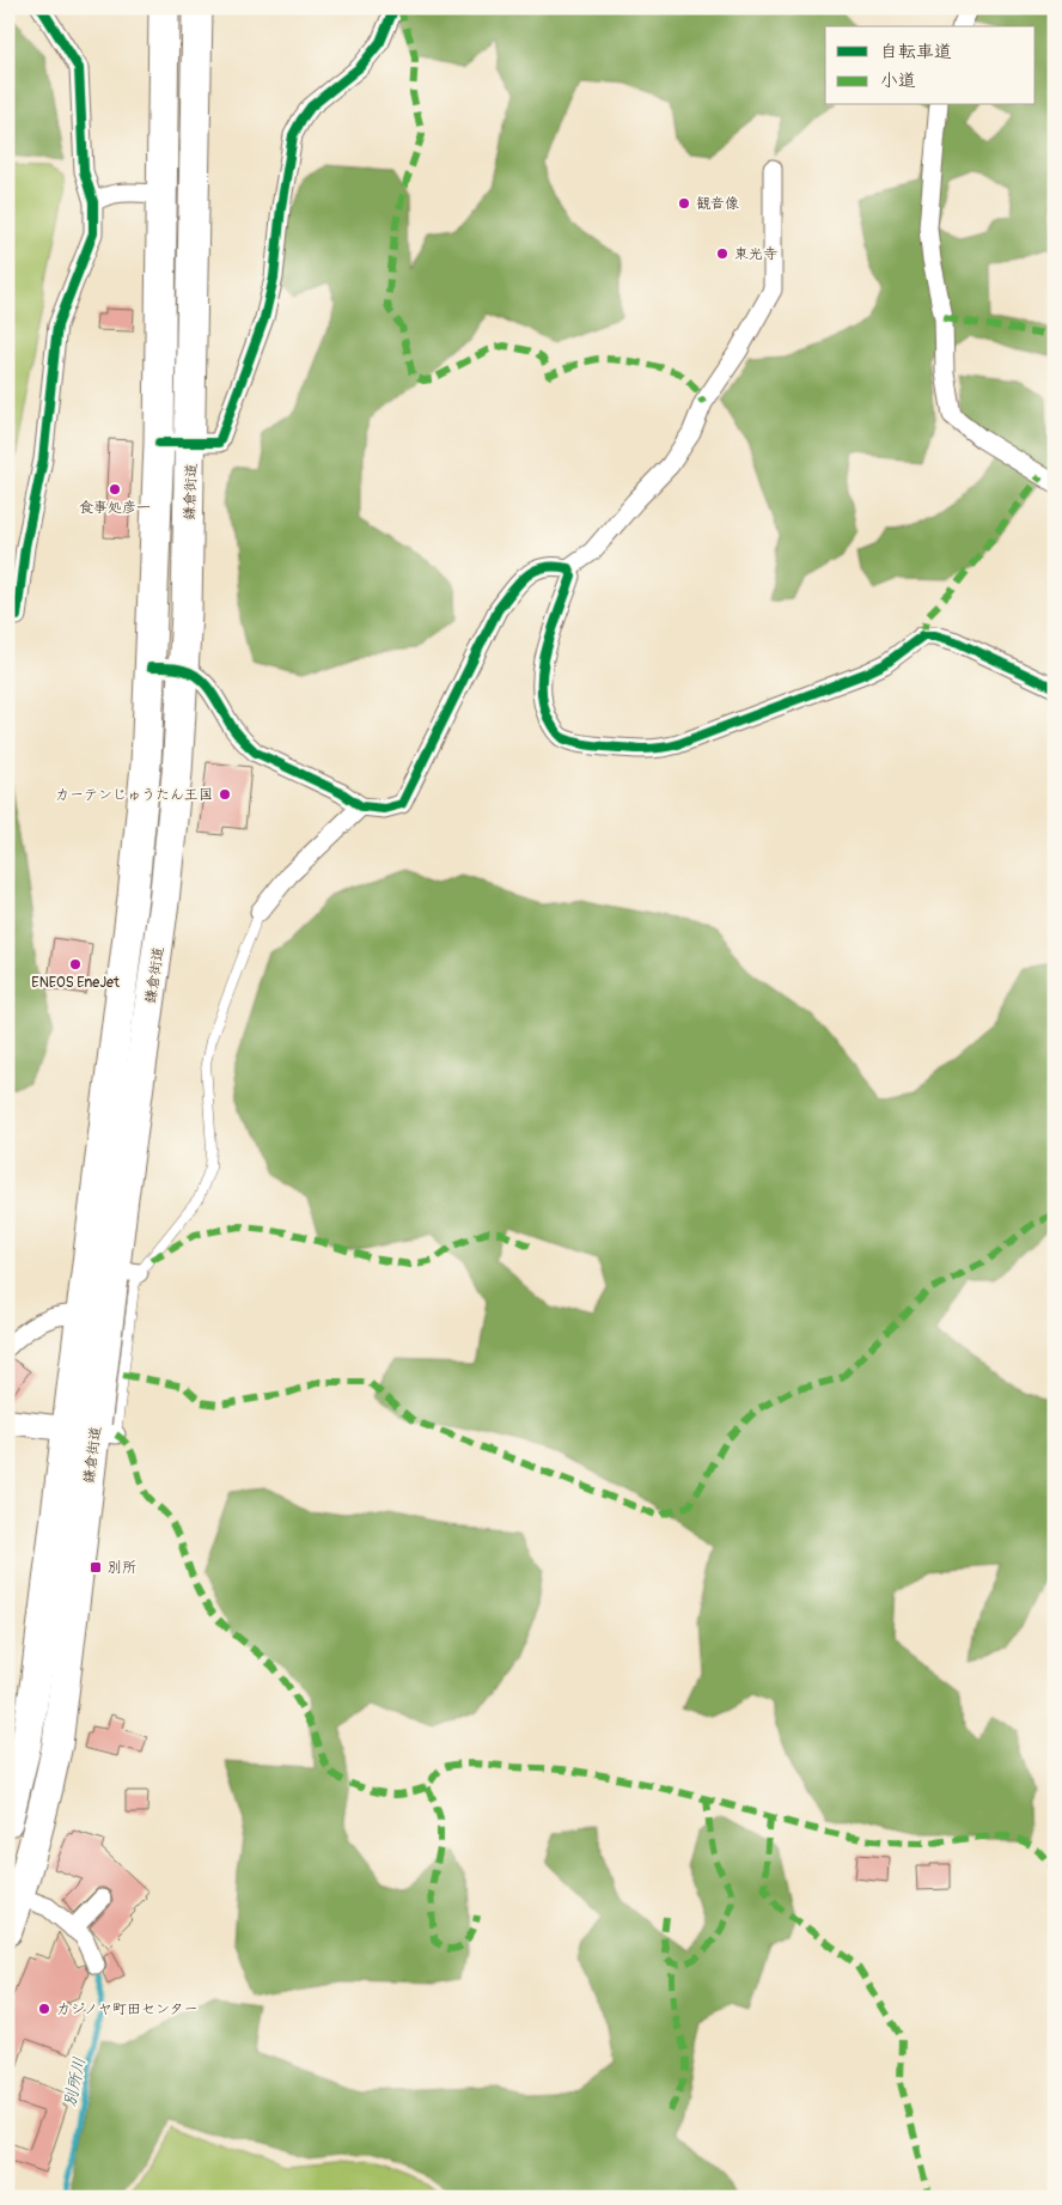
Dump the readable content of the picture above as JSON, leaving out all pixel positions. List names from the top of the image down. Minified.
{"streets":{"main road":["鎌倉街道"]},"water":["別所川"],"places":{"other":["観音像","東光寺","食事処彦一","カーテンじゅうたん王国","ENEOS EneJet","カジノヤ町田センター"],"transit":["別所"]},"legend":["自転車道","小道"]}
